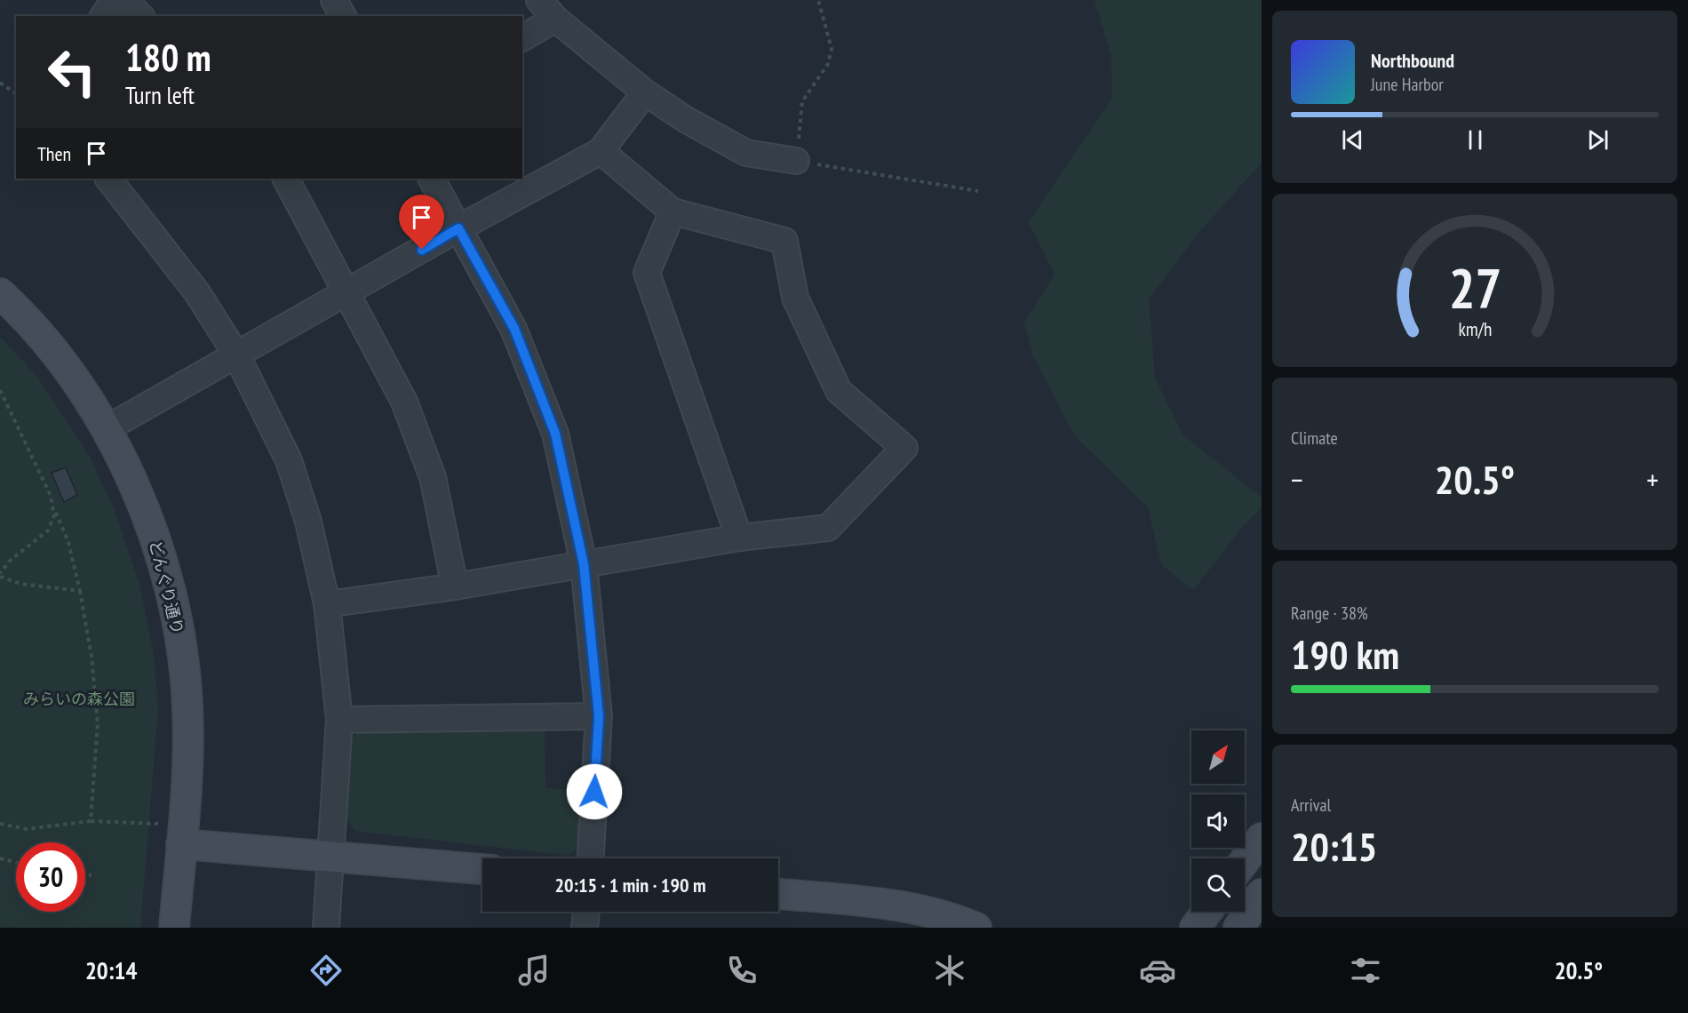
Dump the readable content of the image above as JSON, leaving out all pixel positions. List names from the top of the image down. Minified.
{"streets":{"street":["どんぐり通り"]},"parks":["みらいの森公園"],"north":"top right","page":{"turn":["180 m","Turn left"],"song":["Northbound","June Harbor"],"then":"Then","tile":["Climate",["Range · 38%","190 km"],["Arrival","20:15"]],"heat":["−","20.5°","+"],"limit":"30","trip":"20:15 · 1 min · 190 m","tabs":["20:14","20.5°"],"gauge":["27","km/h"]}}
